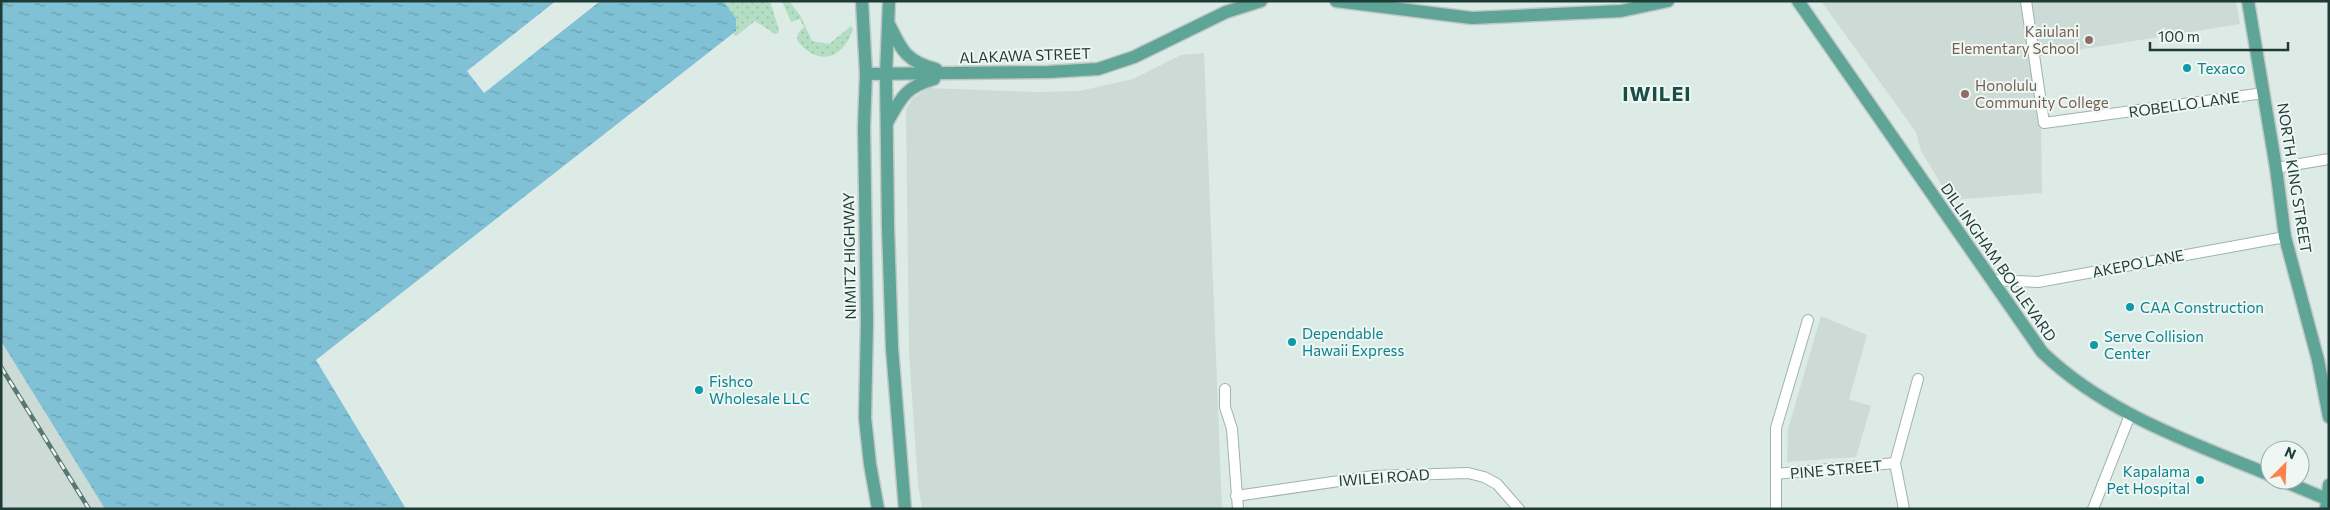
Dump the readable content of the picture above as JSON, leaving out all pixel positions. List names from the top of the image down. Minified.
{"streets":{"main road":["ALAKAWA STREET","NORTH KING STREET","NIMITZ HIGHWAY","DILLINGHAM BOULEVARD"],"street":["ROBELLO LANE","AKEPO LANE","PINE STREET","IWILEI ROAD"]},"crossings":[["ALAKAWA STREET","NIMITZ HIGHWAY"],["ROBELLO LANE","NORTH KING STREET"],["NORTH KING STREET","AKEPO LANE"],["DILLINGHAM BOULEVARD","AKEPO LANE"]],"districts":["IWILEI"],"places":["Kaiulani Elementary School","Texaco","Honolulu Community College","CAA Construction","Dependable Hawaii Express","Serve Collision Center","Fishco Wholesale LLC","Kapalama Pet Hospital"],"scale_bar":"100 m","north":"top right"}
